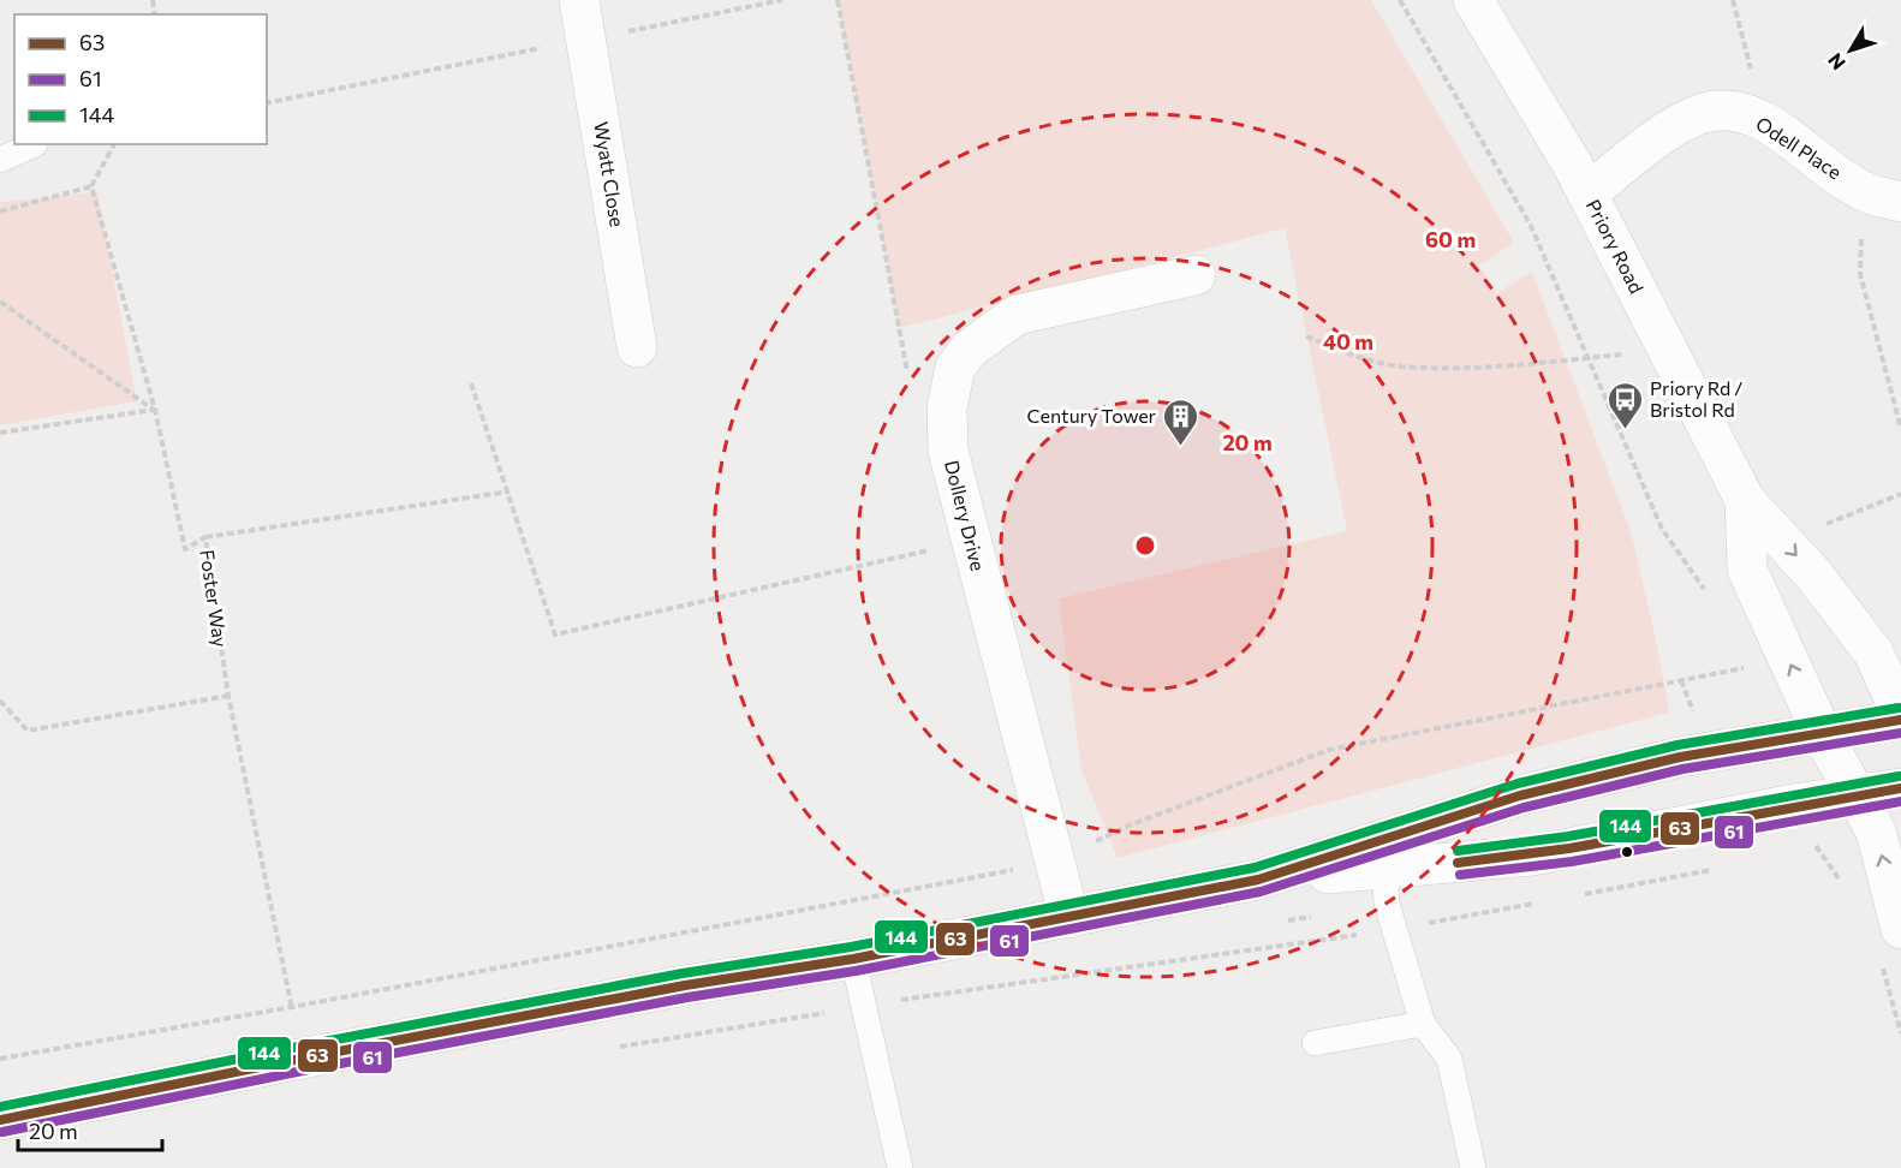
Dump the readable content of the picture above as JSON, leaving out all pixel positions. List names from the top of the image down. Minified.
{"streets":{"main road":["Odell Place","Wyatt Close","Priory Road","Dollery Drive"],"path":["Foster Way"]},"crossings":[["Odell Place","Priory Road"]],"places":{"bus stop":["Priory Rd / Bristol Rd"],"building":["Century Tower"]},"lines":["transit line 144","transit line 63","transit line 61"],"legend":["63","61","144"],"scale_bar":"20 m","north":"bottom left","rings":["60 m","40 m","20 m"]}
